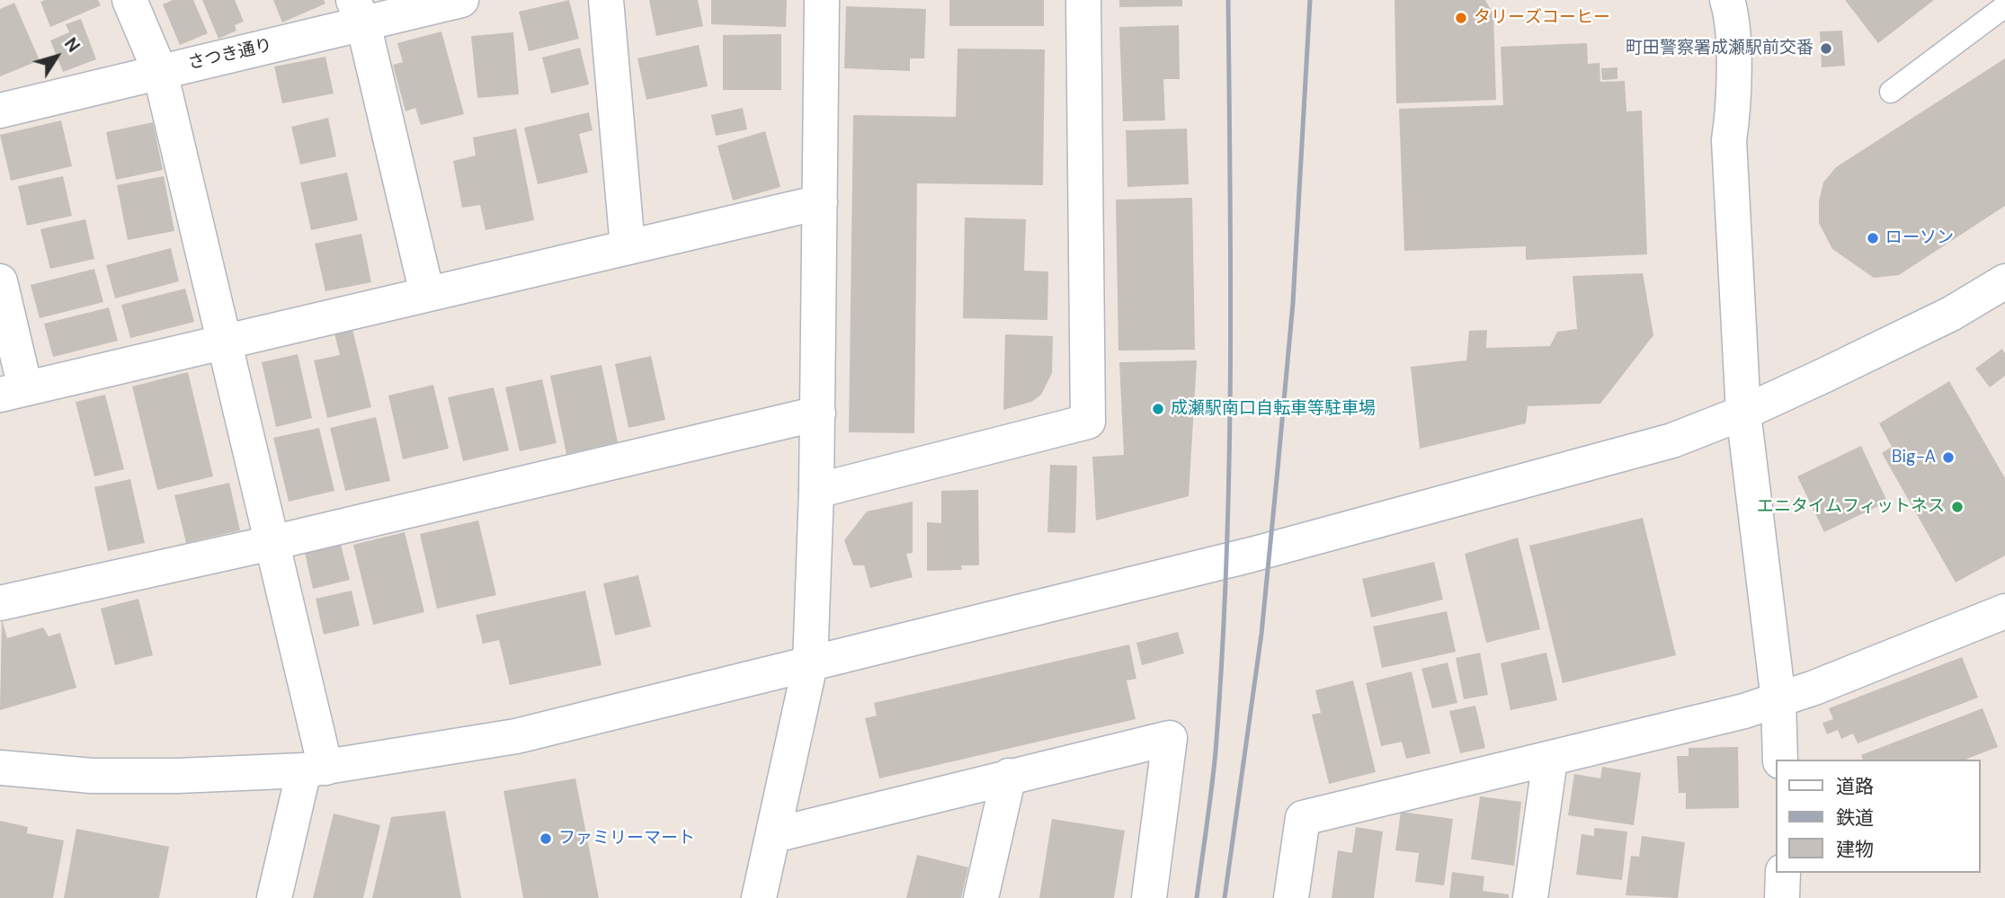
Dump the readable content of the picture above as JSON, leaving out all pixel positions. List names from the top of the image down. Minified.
{"streets":{"street":["さつき通り"]},"places":["タリーズコーヒー","町田警察署成瀬駅前交番","ローソン","成瀬駅南口自転車等駐車場","Big-A","エニタイムフィットネス","ファミリーマート"],"legend":["道路","鉄道","建物"],"north":"top right"}
